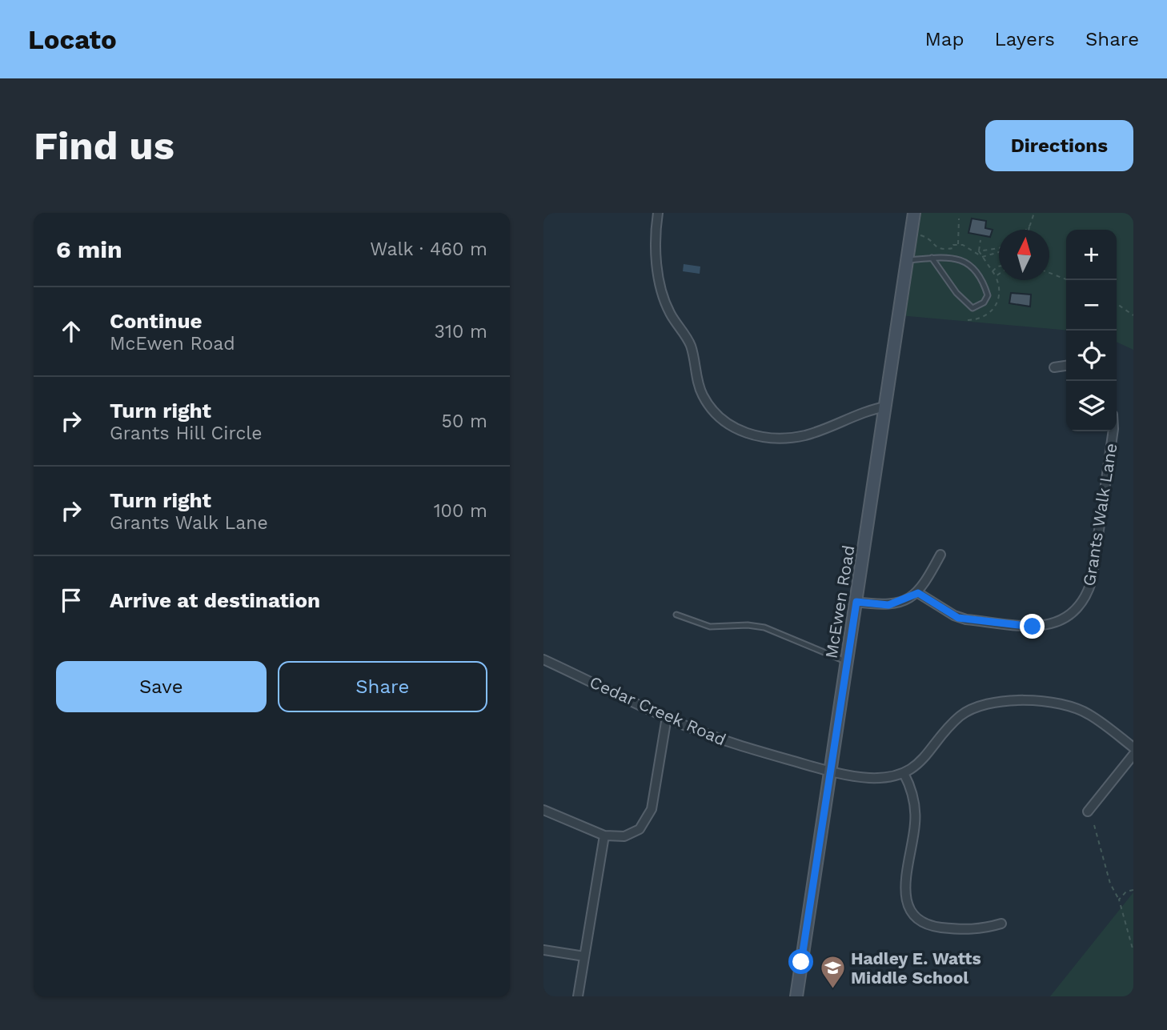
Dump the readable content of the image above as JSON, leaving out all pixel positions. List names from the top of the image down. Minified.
{"streets":{"street":["Grants Walk Lane","McEwen Road","Cedar Creek Road"]},"crossings":[["McEwen Road","Cedar Creek Road"]],"places":{"school or university":["Hadley E. Watts Middle School"]},"north":"top","page":{"header":"Locato","nav":["Map","Layers","Share"],"buttons":["Directions",["Save","Share"]],"title":"Find us","heading":["6 min","Walk · 460 m"],"map_buttons":["+","−"],"list":[["Continue","McEwen Road","310 m"],["Turn right","Grants Hill Circle","50 m"],["Turn right","Grants Walk Lane","100 m"],"Arrive at destination"]}}
